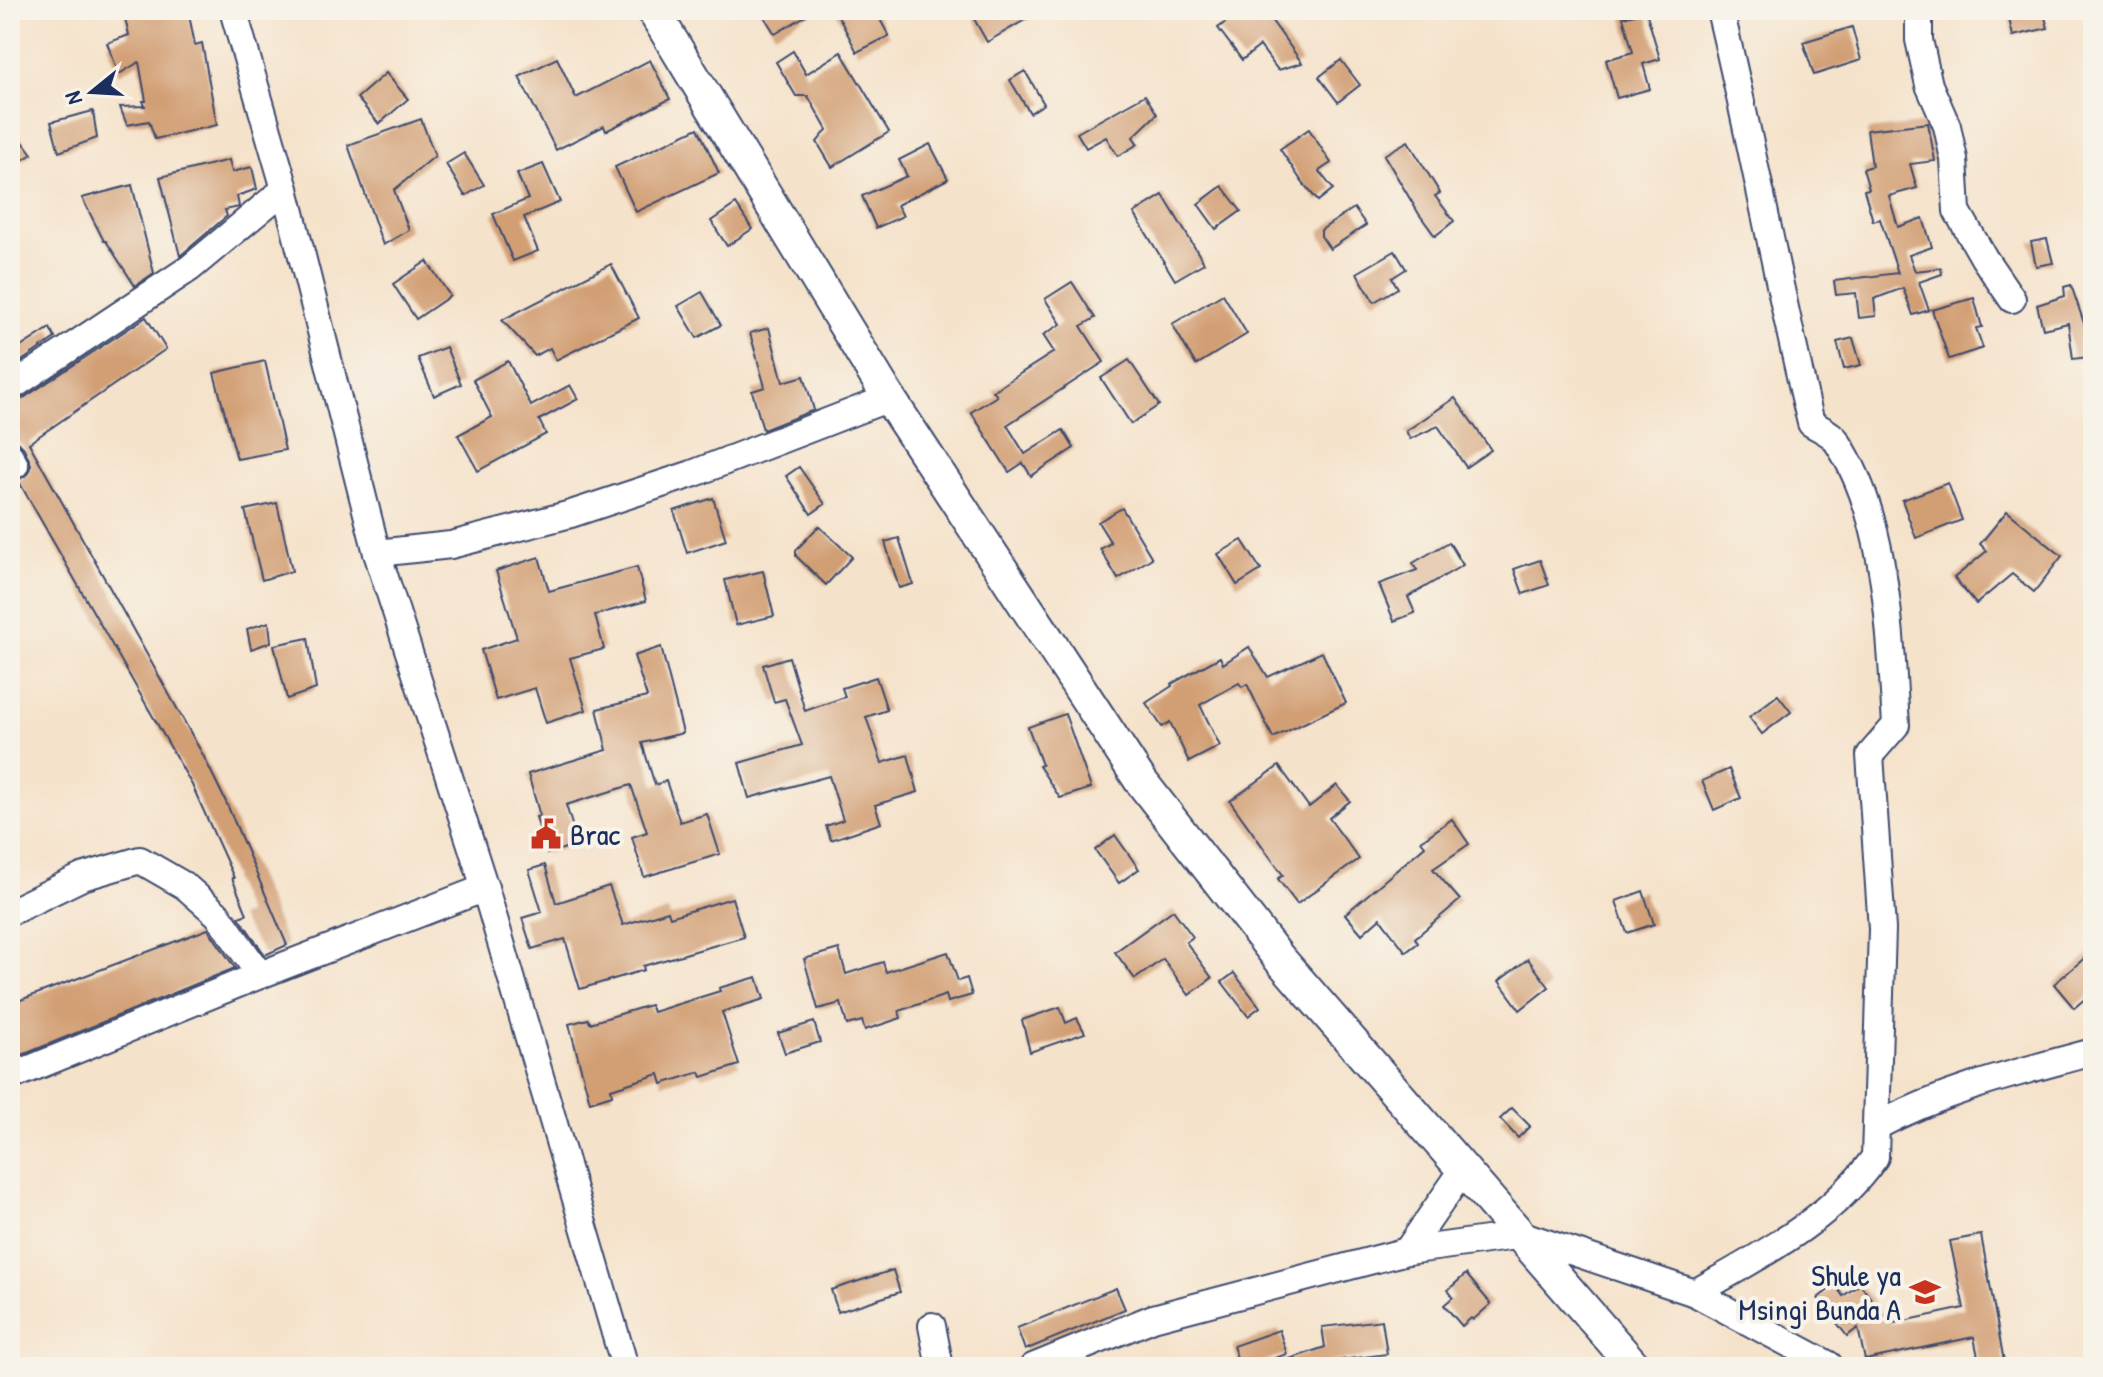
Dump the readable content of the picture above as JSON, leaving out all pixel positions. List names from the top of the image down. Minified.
{"places":{"public building":["Brac"],"school or university":["Shule ya Msingi Bunda A"]},"north":"left"}
